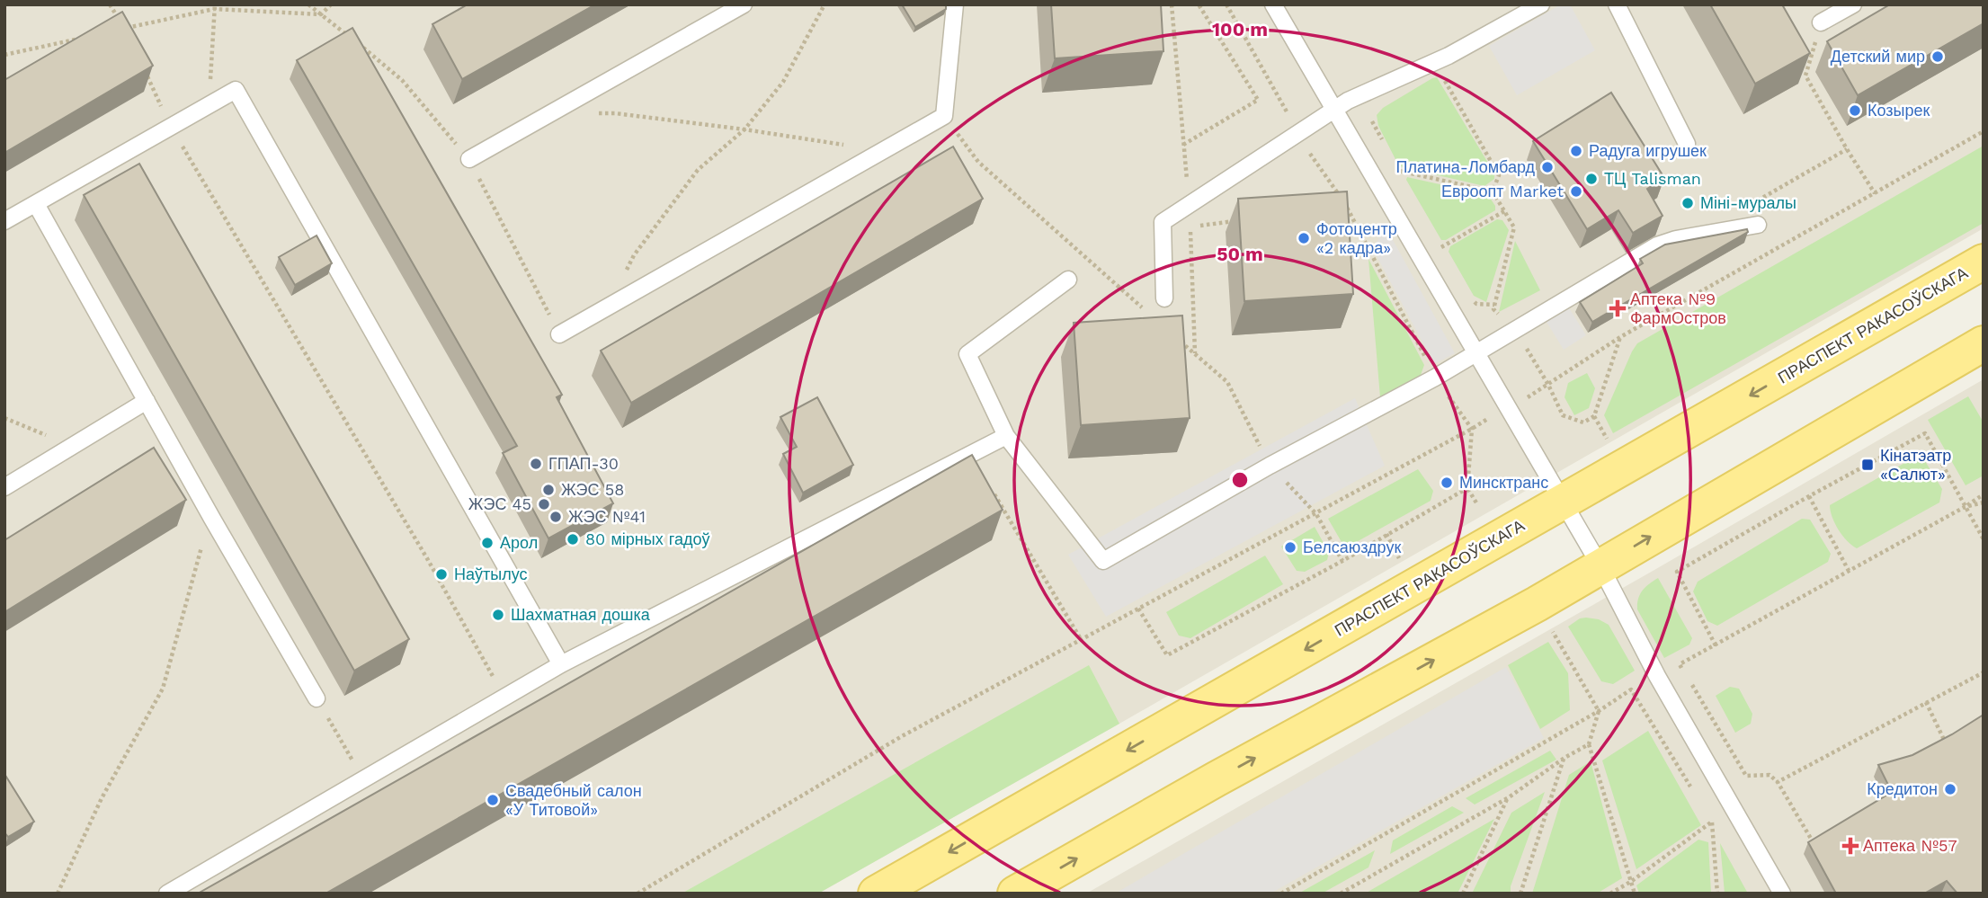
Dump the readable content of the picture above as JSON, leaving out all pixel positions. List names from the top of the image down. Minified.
{"streets":{"main road":["ПРАСПЕКТ РАКАСОЎСКАГА"]},"places":{"other":["Детский мир","Козырек","Радуга игрушек","Платина-Ломбард","ТЦ Talisman","Евроопт Market","Міні-муралы","Фотоцентр «2 кадра»","ГПАП-30","Минсктранс","ЖЭС 58","ЖЭС 45","ЖЭС №41","80 мірных гадоў","Арол","Белсаюздрук","Наўтылус","Шахматная дошка","Кредитон","Свадебный салон «У Титовой»"],"health":["Аптека №9 ФармОстров","Аптека №57"],"transit":["Кінатэатр «Салют»"]},"rings":["100 m","50 m"]}
